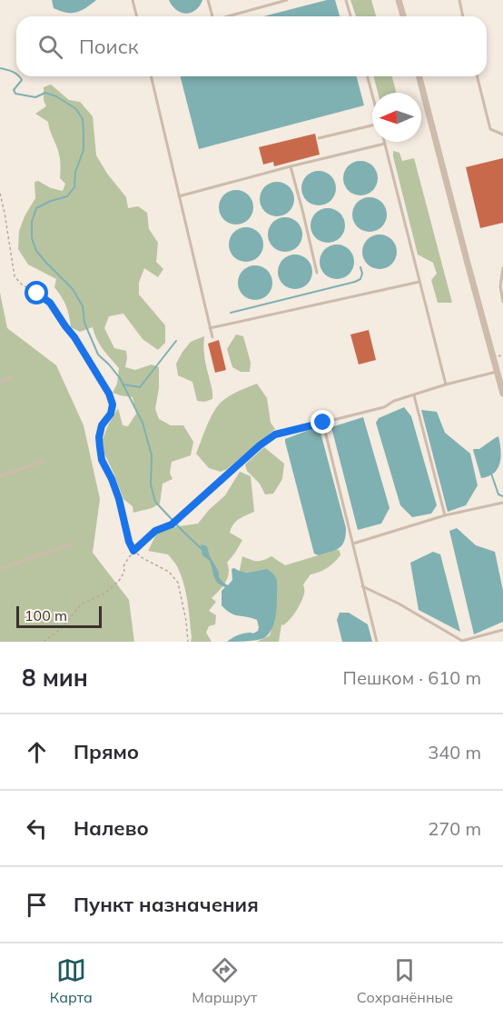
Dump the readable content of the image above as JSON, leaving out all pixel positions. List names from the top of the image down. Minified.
{"scale_bar":"100 m","north":"left","page":{"search":"Поиск","scale":"100 m","heading":["8 мин","Пешком · 610 m"],"list":[["Прямо","340 m"],["Налево","270 m"],"Пункт назначения"],"nav":["Карта","Маршрут","Сохранённые"]}}
